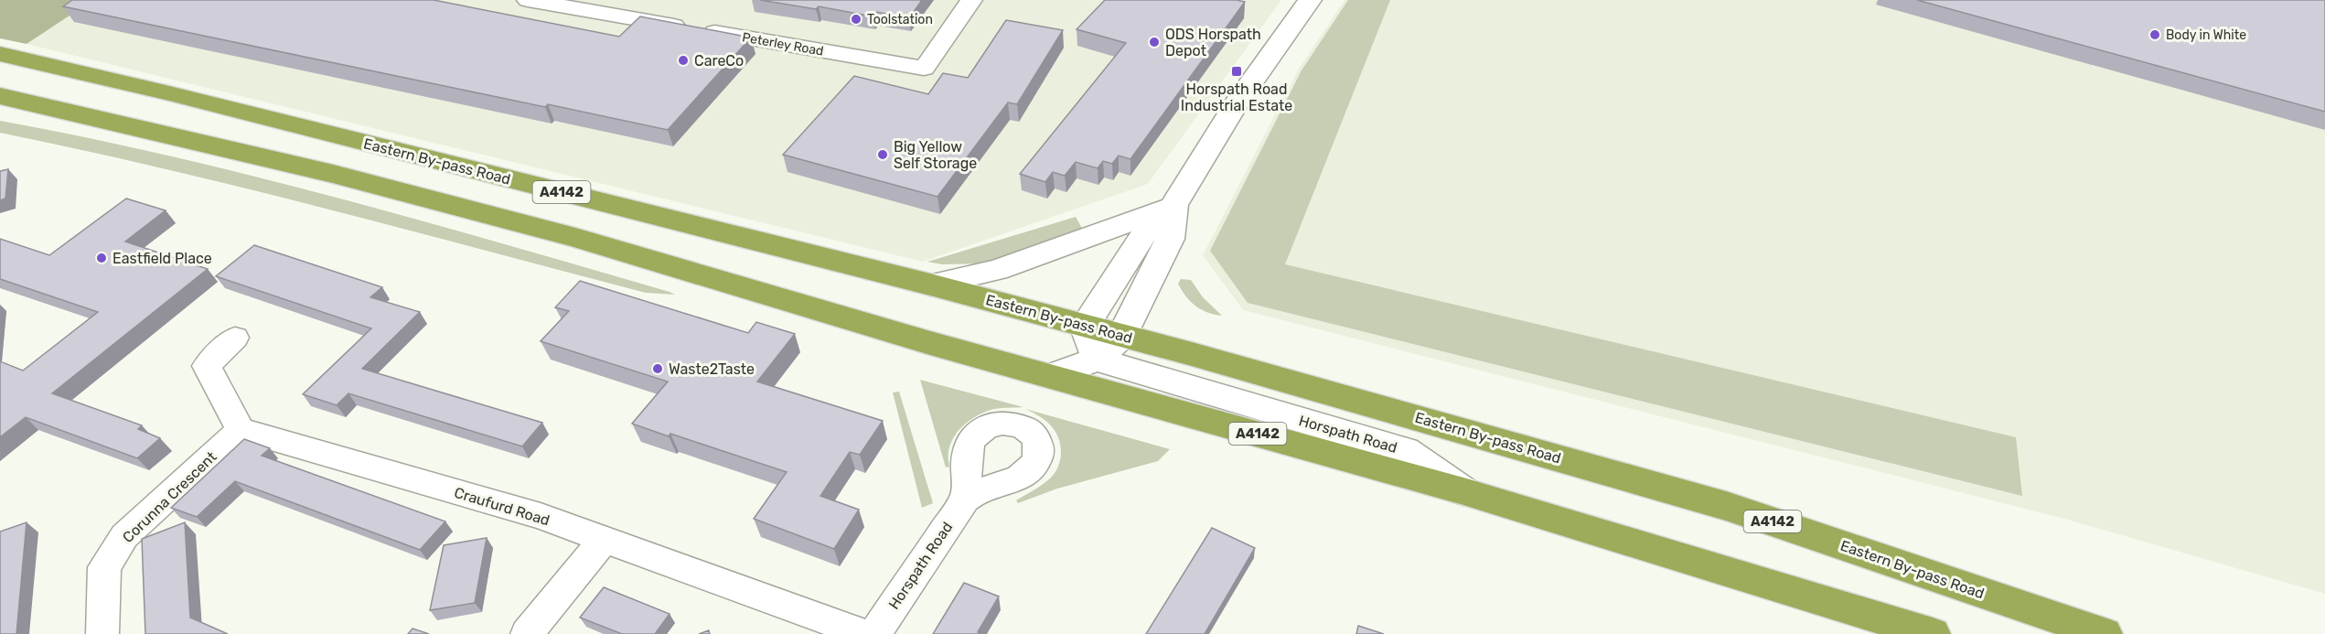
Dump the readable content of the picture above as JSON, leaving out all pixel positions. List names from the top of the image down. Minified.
{"streets":{"highway":["Eastern By-pass Road","A4142"],"street":["Peterley Road","Horspath Road","Corunna Crescent","Craufurd Road"]},"crossings":[["A4142","Horspath Road"],["Corunna Crescent","Craufurd Road"]],"places":{"other":["Toolstation","Body in White","ODS Horspath Depot","CareCo","Big Yellow Self Storage","Eastfield Place","Waste2Taste"],"transit":["Horspath Road Industrial Estate"]}}
